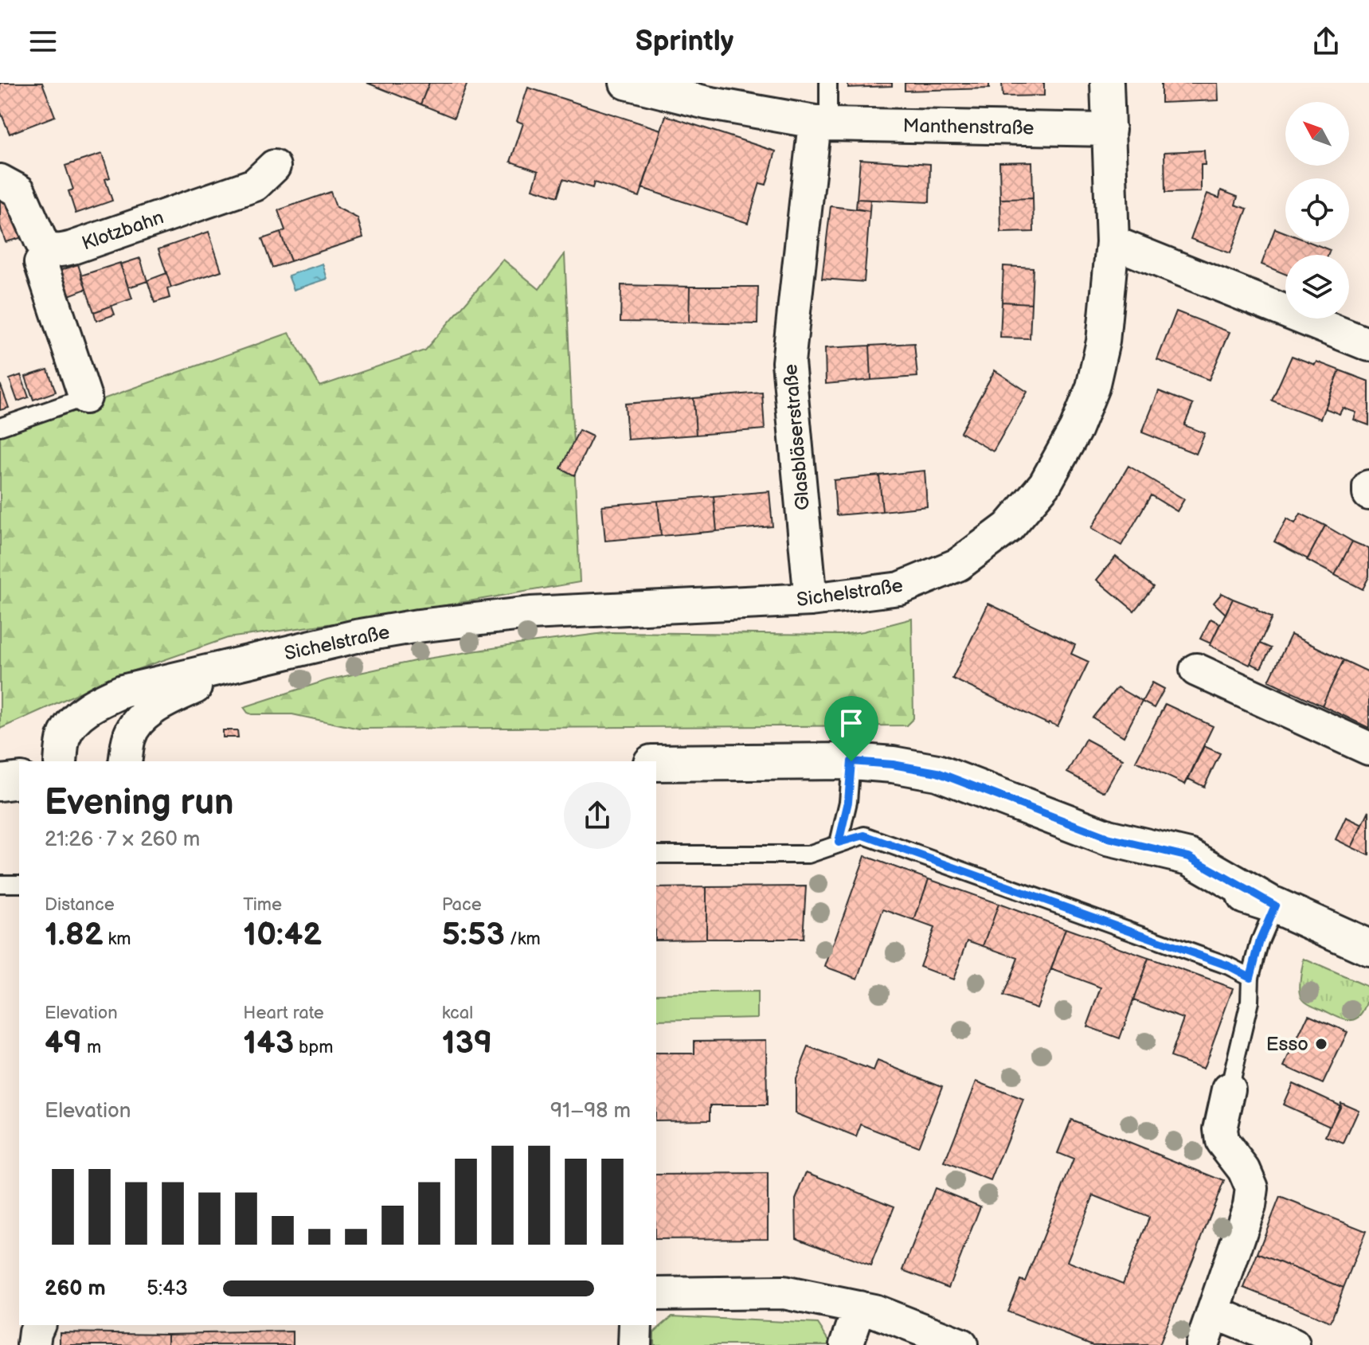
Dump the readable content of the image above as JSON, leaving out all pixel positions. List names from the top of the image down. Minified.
{"streets":{"street":["Manthenstraße","Klotzbahn","Glasbläserstraße","Sichelstraße"]},"crossings":[["Manthenstraße","Glasbläserstraße"],["Manthenstraße","Sichelstraße"],["Glasbläserstraße","Sichelstraße"]],"places":["Esso"],"north":"top left","page":{"header":"Sprintly","heading":["Evening run","21:26 · 7 × 260 m"],"stats":[["Distance","1.82 km"],["Time","10:42"],["Pace","5:53 /km"],["Elevation","49 m"],["Heart rate","143 bpm"],["kcal","139"]],"chart":["Elevation","91–98 m"],"list":[{"name":"260 m","note":"5:43"}]}}
